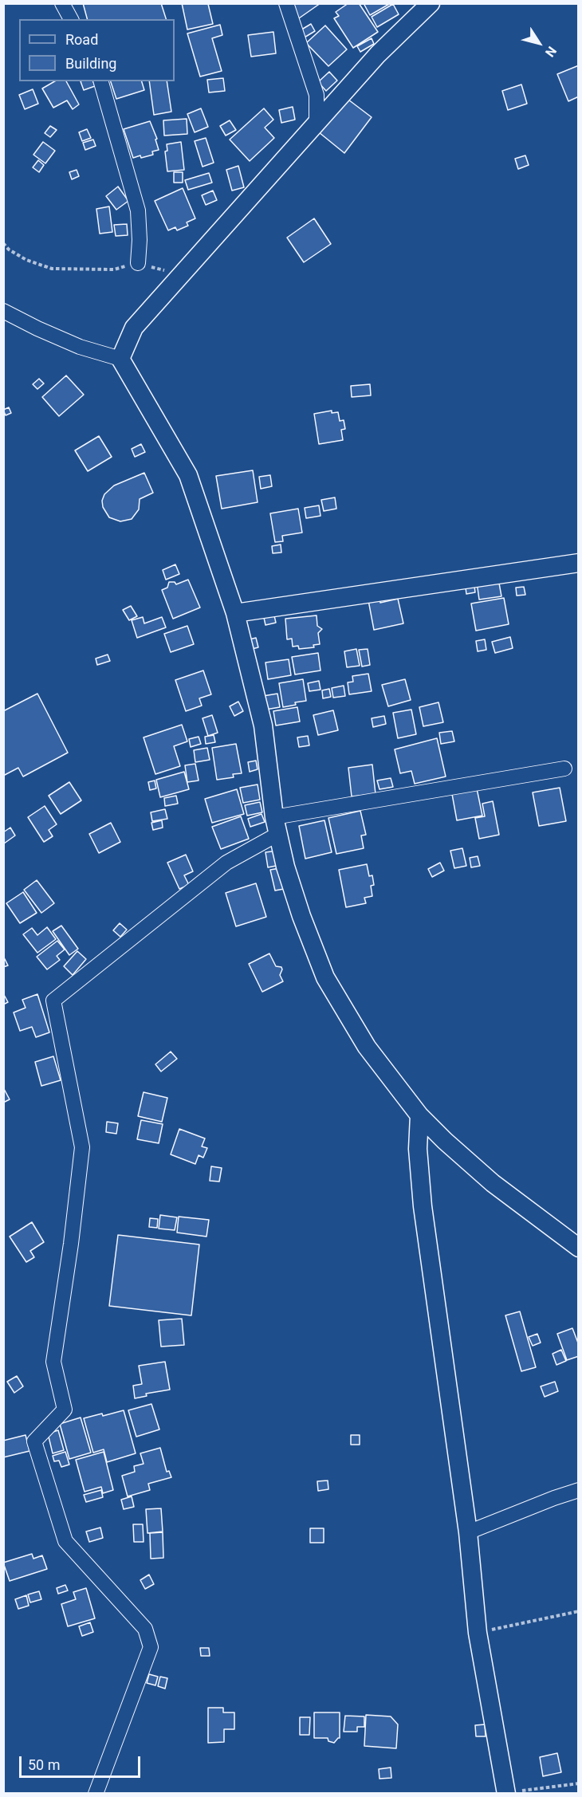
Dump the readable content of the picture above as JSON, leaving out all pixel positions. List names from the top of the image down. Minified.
{"legend":["Road","Building"],"scale_bar":"50 m","north":"bottom right"}
